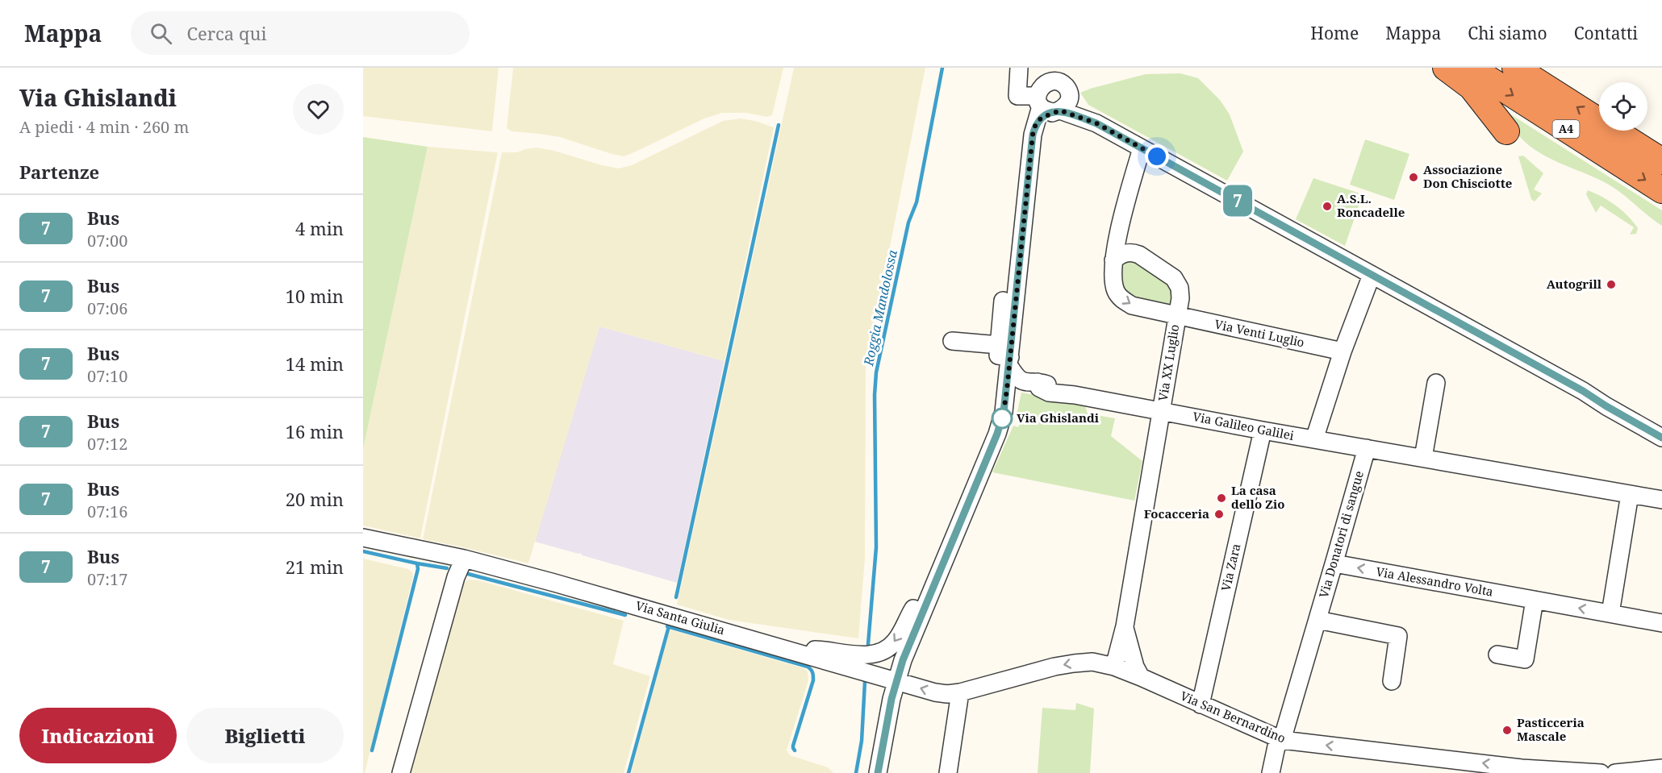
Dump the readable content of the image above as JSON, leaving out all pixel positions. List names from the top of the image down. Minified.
{"streets":{"highway":["A4"],"street":["Via Venti Luglio","Via XX Luglio","Via Galileo Galilei","Via Donatori di sangue","Via Zara","Via Alessandro Volta","Via Santa Giulia","Via San Bernardino"]},"crossings":[["Via Venti Luglio","Via XX Luglio"],["Via XX Luglio","Via Galileo Galilei"],["Via XX Luglio","Via San Bernardino"],["Via Galileo Galilei","Via Donatori di sangue"],["Via Galileo Galilei","Via Zara"],["Via Donatori di sangue","Via Alessandro Volta"],["Via Donatori di sangue","Via San Bernardino"],["Via Zara","Via San Bernardino"],["Via Santa Giulia","Via San Bernardino"]],"one_way":["Via Alessandro Volta","Via San Bernardino"],"water":["Roggia Mandolossa"],"places":["Associazione Don Chisciotte","A.S.L. Roncadelle","Autogrill","Via Ghislandi","La casa dello Zio","Focacceria","Pasticceria Mascale"],"lines":["bus line 7"],"page":{"header":"Mappa","search":"Cerca qui","nav":["Home","Mappa","Chi siamo","Contatti"],"heading":[["Via Ghislandi","A piedi · 4 min · 260 m"],"Partenze"],"on_map":"7","list":[{"mark":"7","name":"Bus","note":"07:00","value":"4 min"},{"mark":"7","name":"Bus","note":"07:06","value":"10 min"},{"mark":"7","name":"Bus","note":"07:10","value":"14 min"},{"mark":"7","name":"Bus","note":"07:12","value":"16 min"},{"mark":"7","name":"Bus","note":"07:16","value":"20 min"},{"mark":"7","name":"Bus","note":"07:17","value":"21 min"}],"buttons":["Indicazioni","Biglietti"]}}
